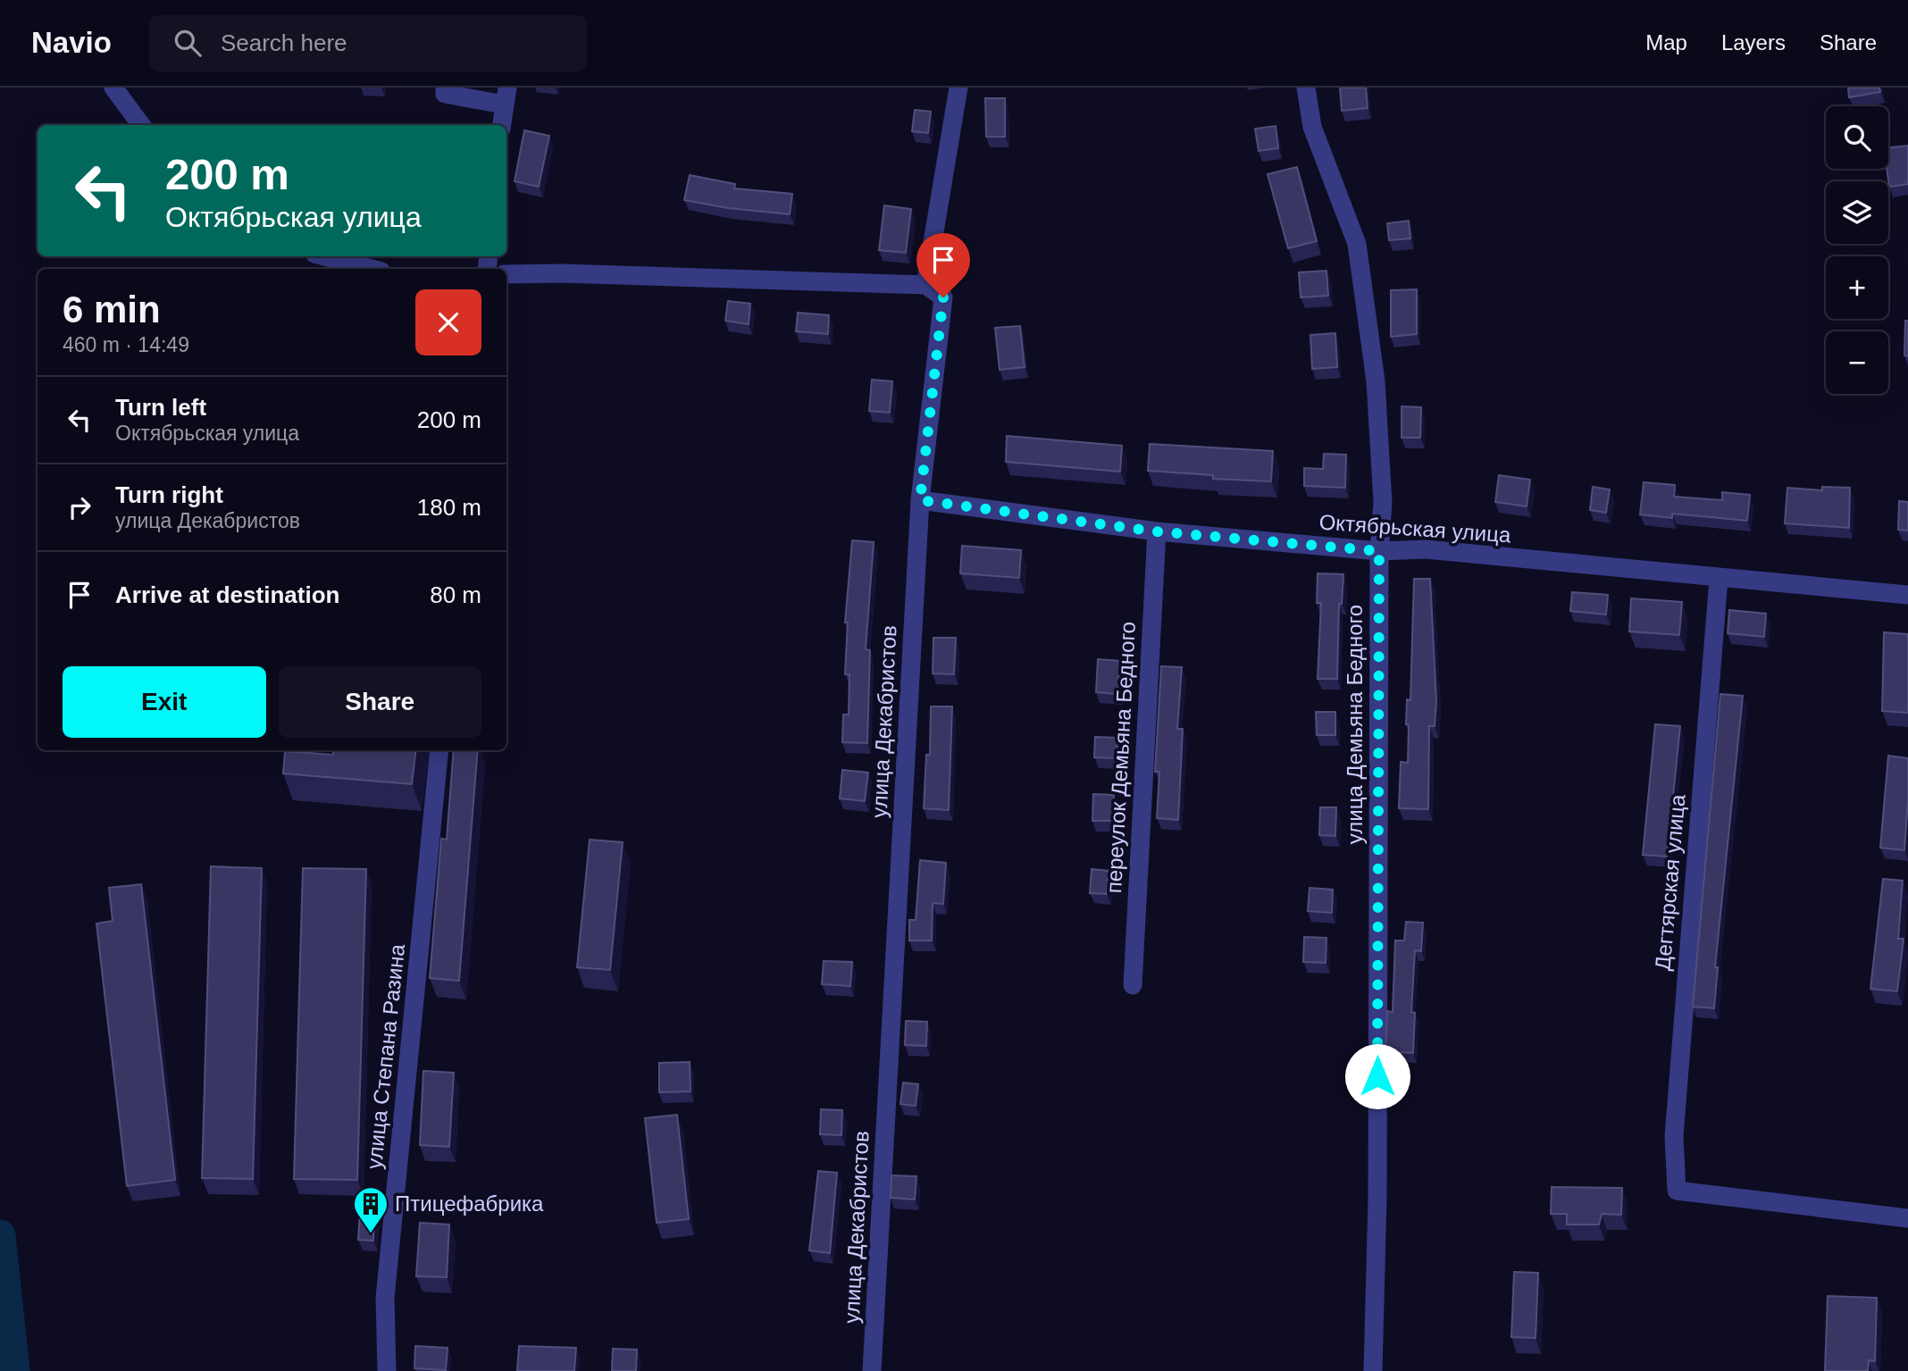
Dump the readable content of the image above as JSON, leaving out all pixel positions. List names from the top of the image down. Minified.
{"streets":{"street":["Октябрьская улица","улица Декабристов","улица Демьяна Бедного","переулок Демьяна Бедного","Дегтярская улица","улица Степана Разина"]},"crossings":[["Октябрьская улица","улица Декабристов"],["Октябрьская улица","улица Демьяна Бедного"],["Октябрьская улица","переулок Демьяна Бедного"],["Октябрьская улица","Дегтярская улица"]],"places":{"building":["Птицефабрика"]},"page":{"header":"Navio","search":"Search here","nav":["Map","Layers","Share"],"map_buttons":["+","−"],"turn":["200 m","Октябрьская улица"],"heading":["6 min","460 m · 14:49"],"list":[{"name":"Turn left","note":"Октябрьская улица","value":"200 m"},{"name":"Turn right","note":"улица Декабристов","value":"180 m"},{"name":"Arrive at destination","value":"80 m"}],"buttons":["Exit","Share"]}}
